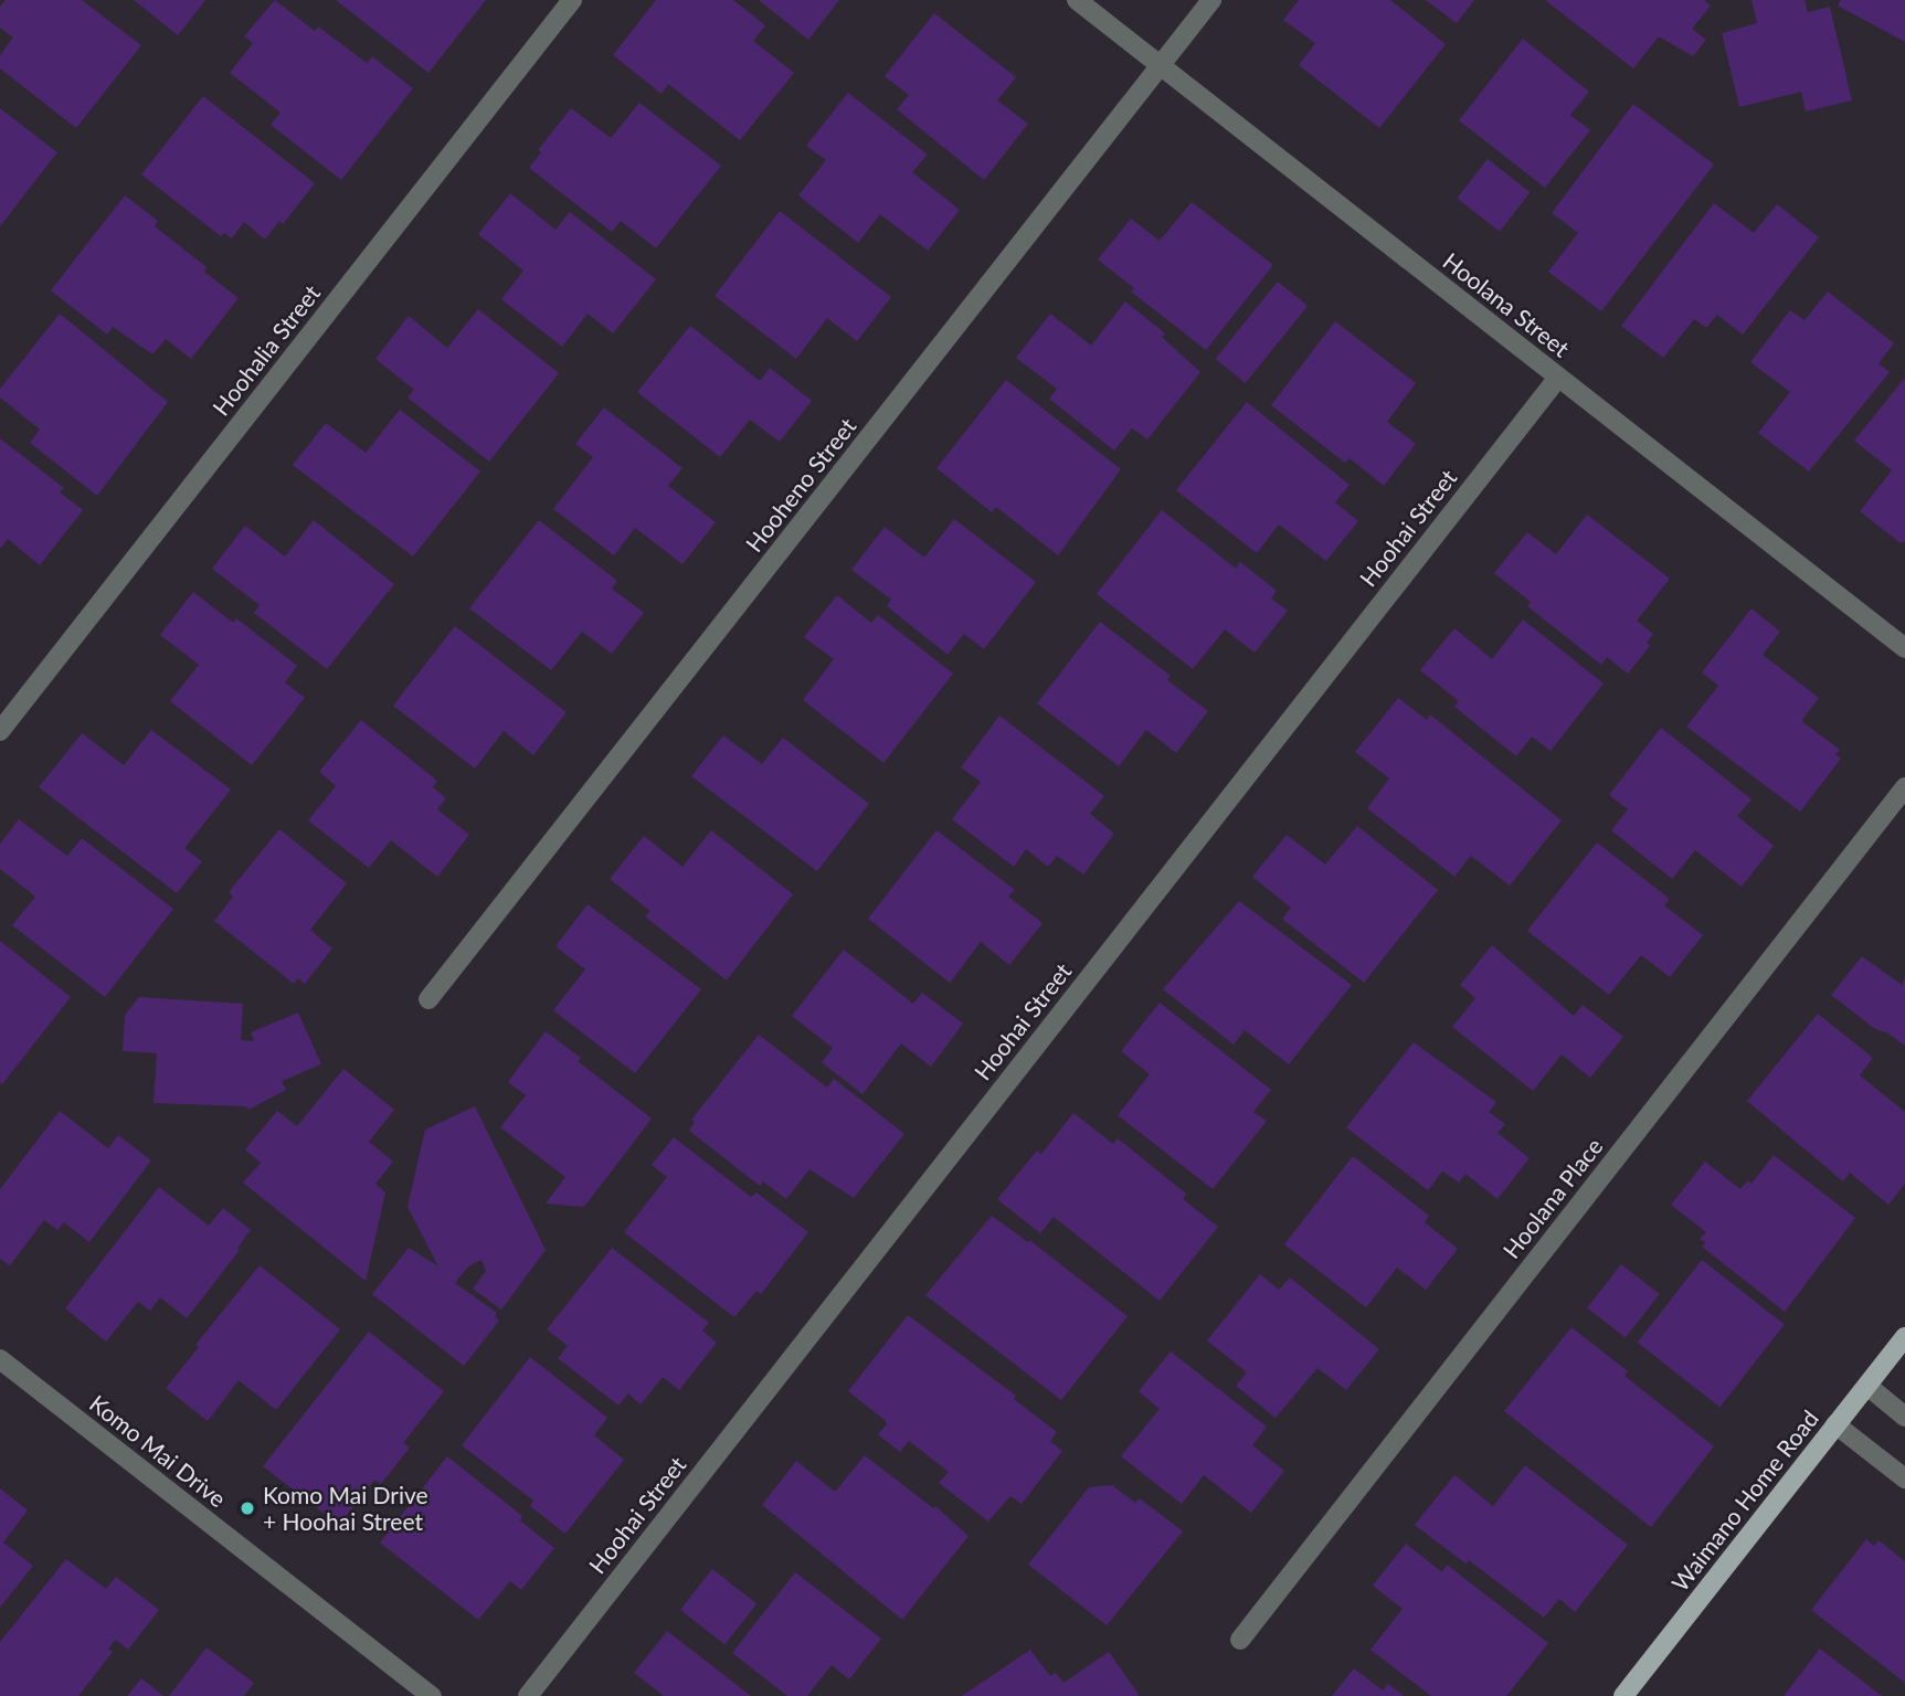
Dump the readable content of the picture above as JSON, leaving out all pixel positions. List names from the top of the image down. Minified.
{"streets":{"main road":["Waimano Home Road"],"street":["Hoolana Street","Hoohalia Street","Hooheno Street","Hoohai Street","Hoolana Place","Komo Mai Drive"]},"crossings":[["Hoolana Street","Hooheno Street"],["Hoolana Street","Hoohai Street"]],"places":["Komo Mai Drive + Hoohai Street"]}
